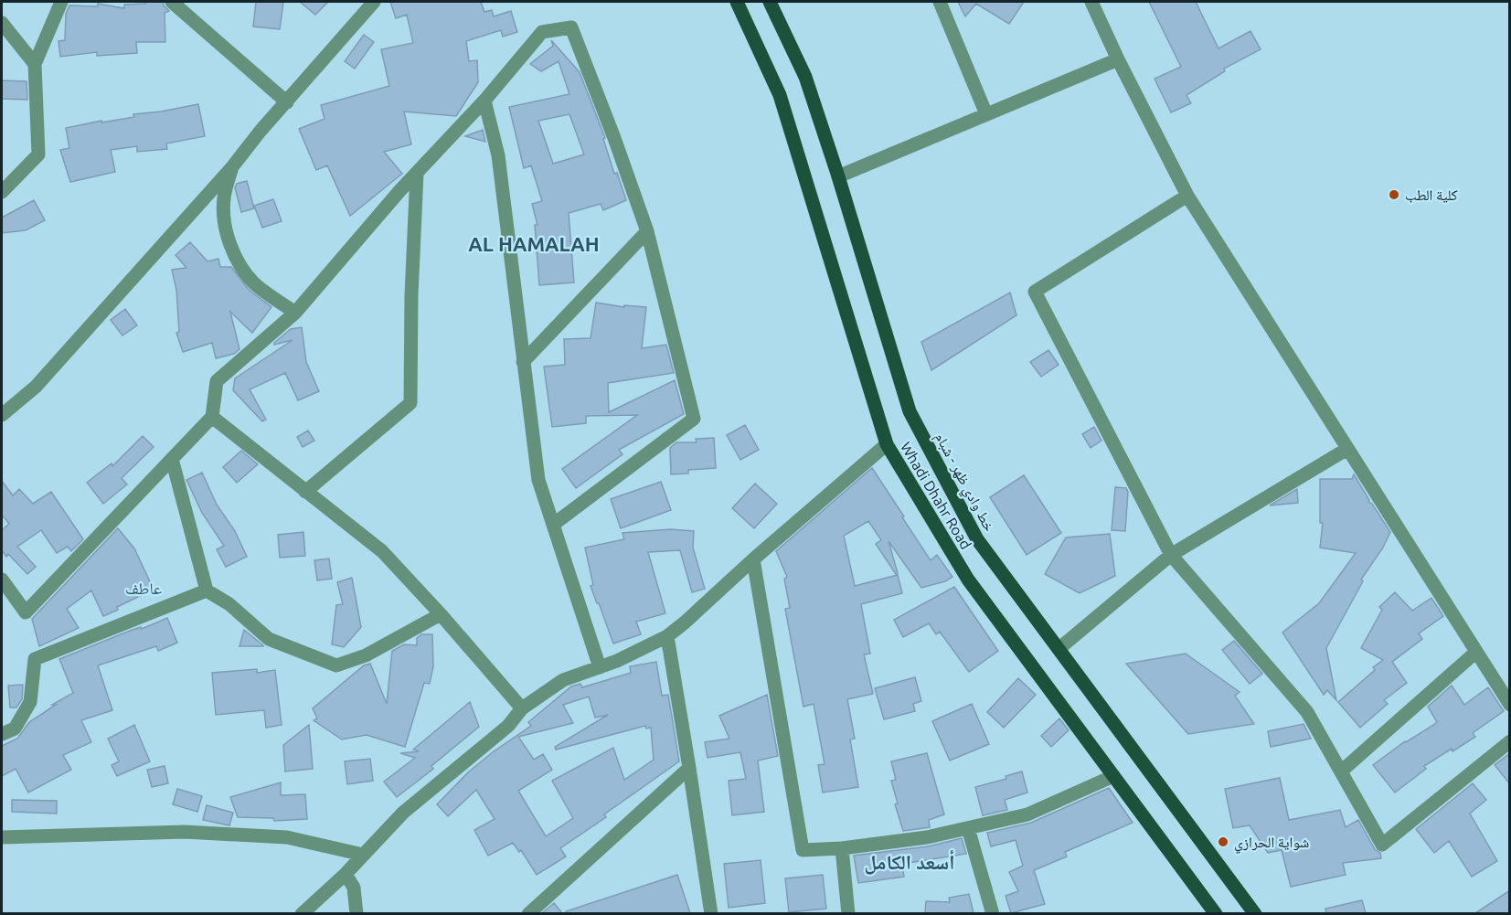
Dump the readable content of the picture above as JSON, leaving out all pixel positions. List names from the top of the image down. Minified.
{"streets":{"main road":["خط وادي ظهر - شبام","Whadi Dhahr Road"]},"districts":["AL HAMALAH","عاطف","أسعد الكامل"],"places":["كلية الطب","شواية الحرازي"]}
